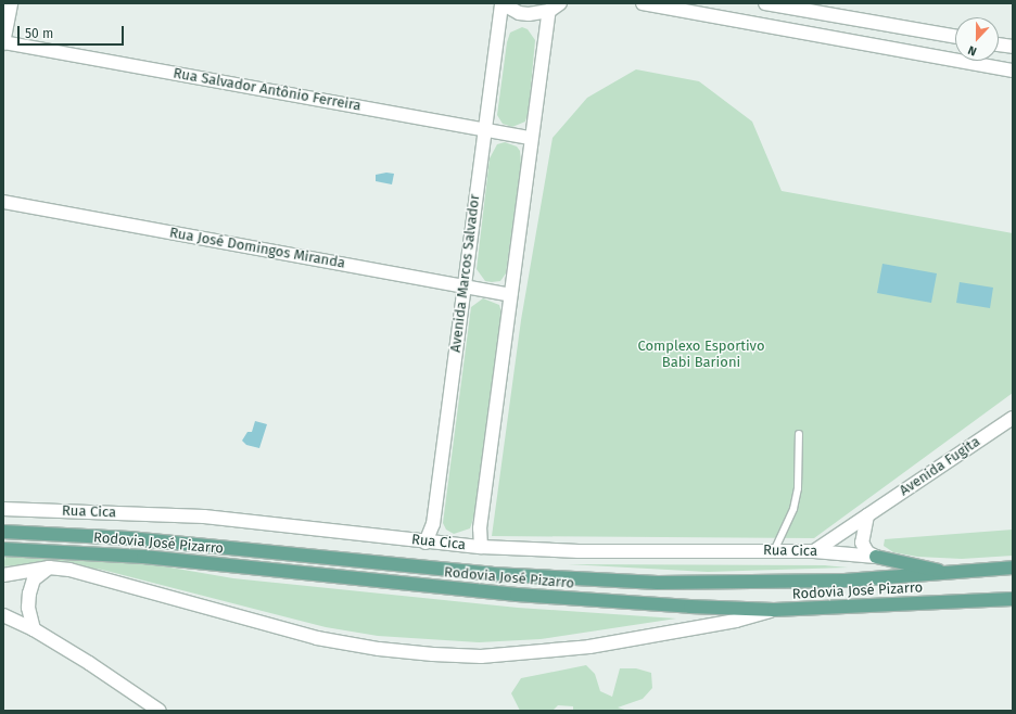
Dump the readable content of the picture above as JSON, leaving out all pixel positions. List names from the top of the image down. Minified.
{"streets":{"main road":["Rodovia José Pizarro"],"street":["Rua Salvador Antônio Ferreira","Rua José Domingos Miranda","Avenida Marcos Salvador","Avenida Fugita","Rua Cica"]},"crossings":[["Rua Salvador Antônio Ferreira","Avenida Marcos Salvador"],["Rua José Domingos Miranda","Avenida Marcos Salvador"],["Avenida Marcos Salvador","Rua Cica"],["Avenida Fugita","Rua Cica"]],"parks":["Complexo Esportivo Babi Barioni"],"scale_bar":"50 m","north":"bottom"}
